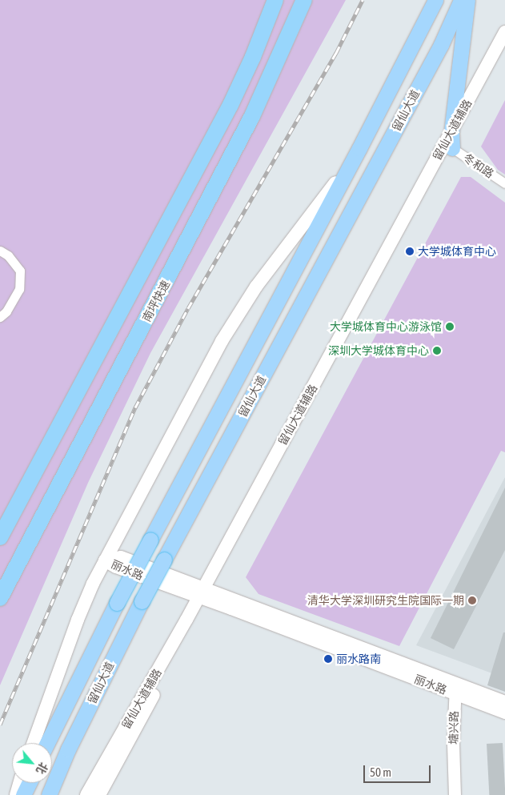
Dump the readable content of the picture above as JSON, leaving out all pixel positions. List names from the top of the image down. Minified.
{"streets":{"highway":["南坪快速"],"main road":["留仙大道","留仙大道辅路","丽水路"],"street":["冬和路","塘兴路"]},"crossings":[["留仙大道辅路","冬和路"],["留仙大道辅路","丽水路"],["丽水路","塘兴路"]],"places":["大学城体育中心","大学城体育中心游泳馆","深圳大学城体育中心","清华大学深圳研究生院国际一期","丽水路南"],"scale_bar":"50 m","north":"bottom right"}
